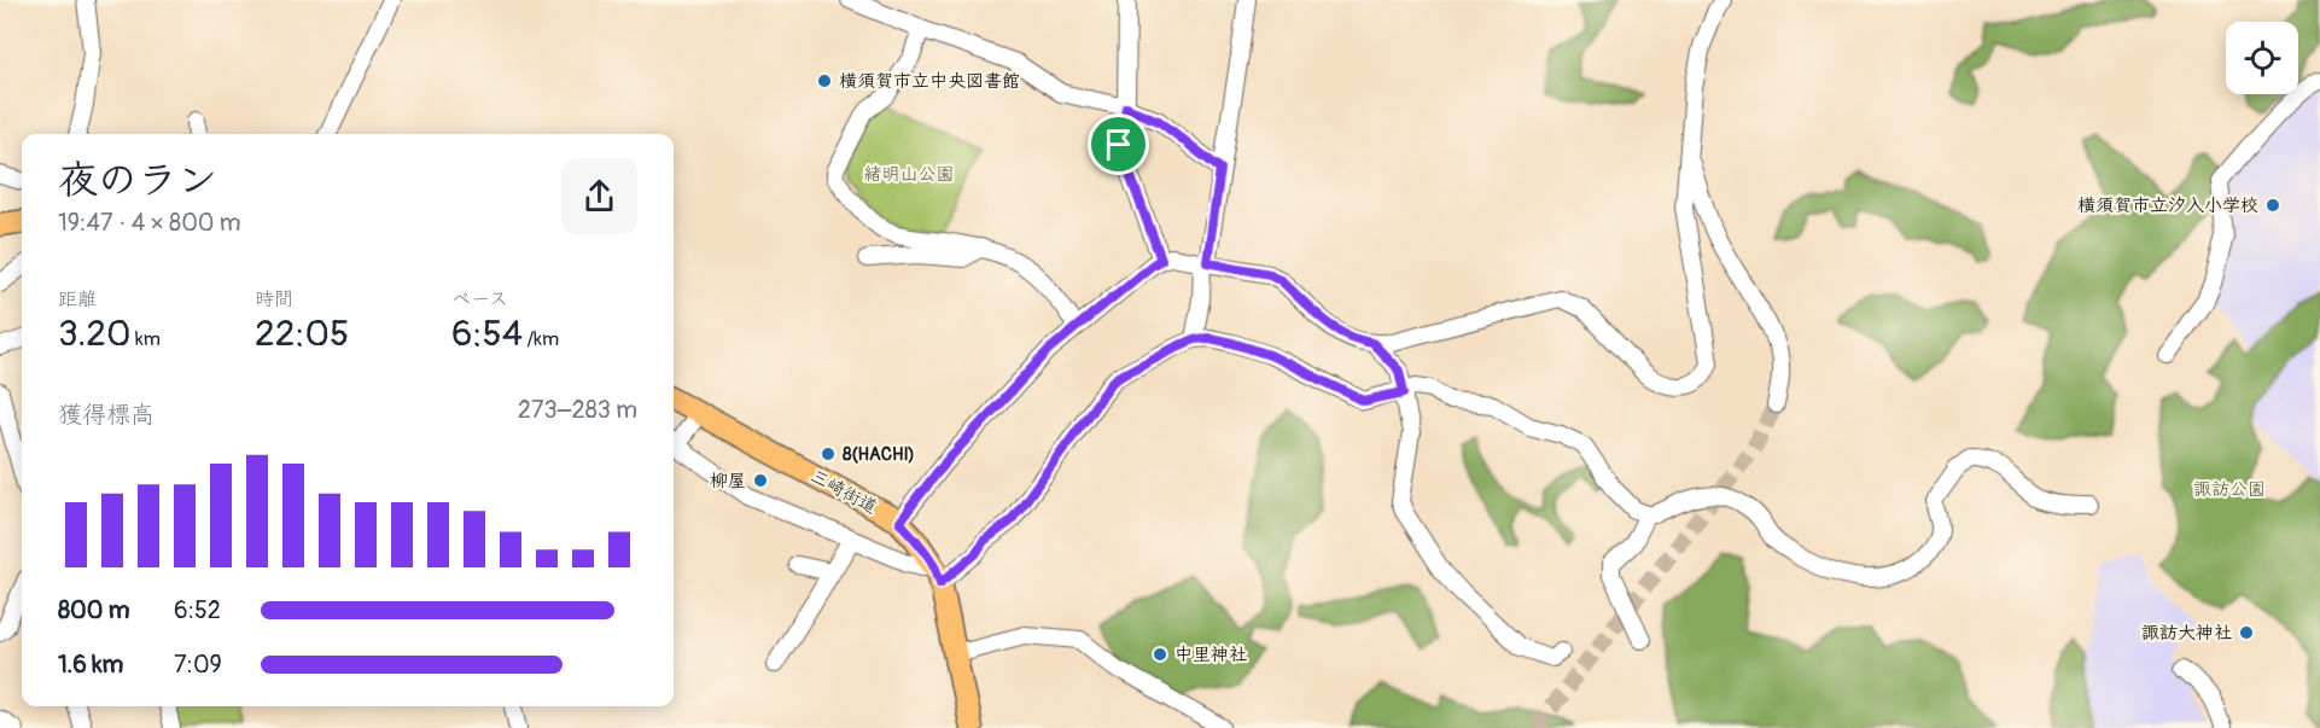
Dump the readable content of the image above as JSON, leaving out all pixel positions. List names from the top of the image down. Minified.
{"streets":{"main road":["三崎街道"]},"parks":["緒明山公園","諏訪公園"],"places":["横須賀市立中央図書館","横須賀市立汐入小学校","8(HACHI)","柳屋","諏訪大神社","中里神社"],"page":{"heading":["夜のラン","19:47 · 4 × 800 m"],"stats":[["距離","3.20 km"],["時間","22:05"],["ペース","6:54 /km"]],"chart":["獲得標高","273–283 m"],"list":[{"name":"800 m","note":"6:52"},{"name":"1.6 km","note":"7:09"}]}}
